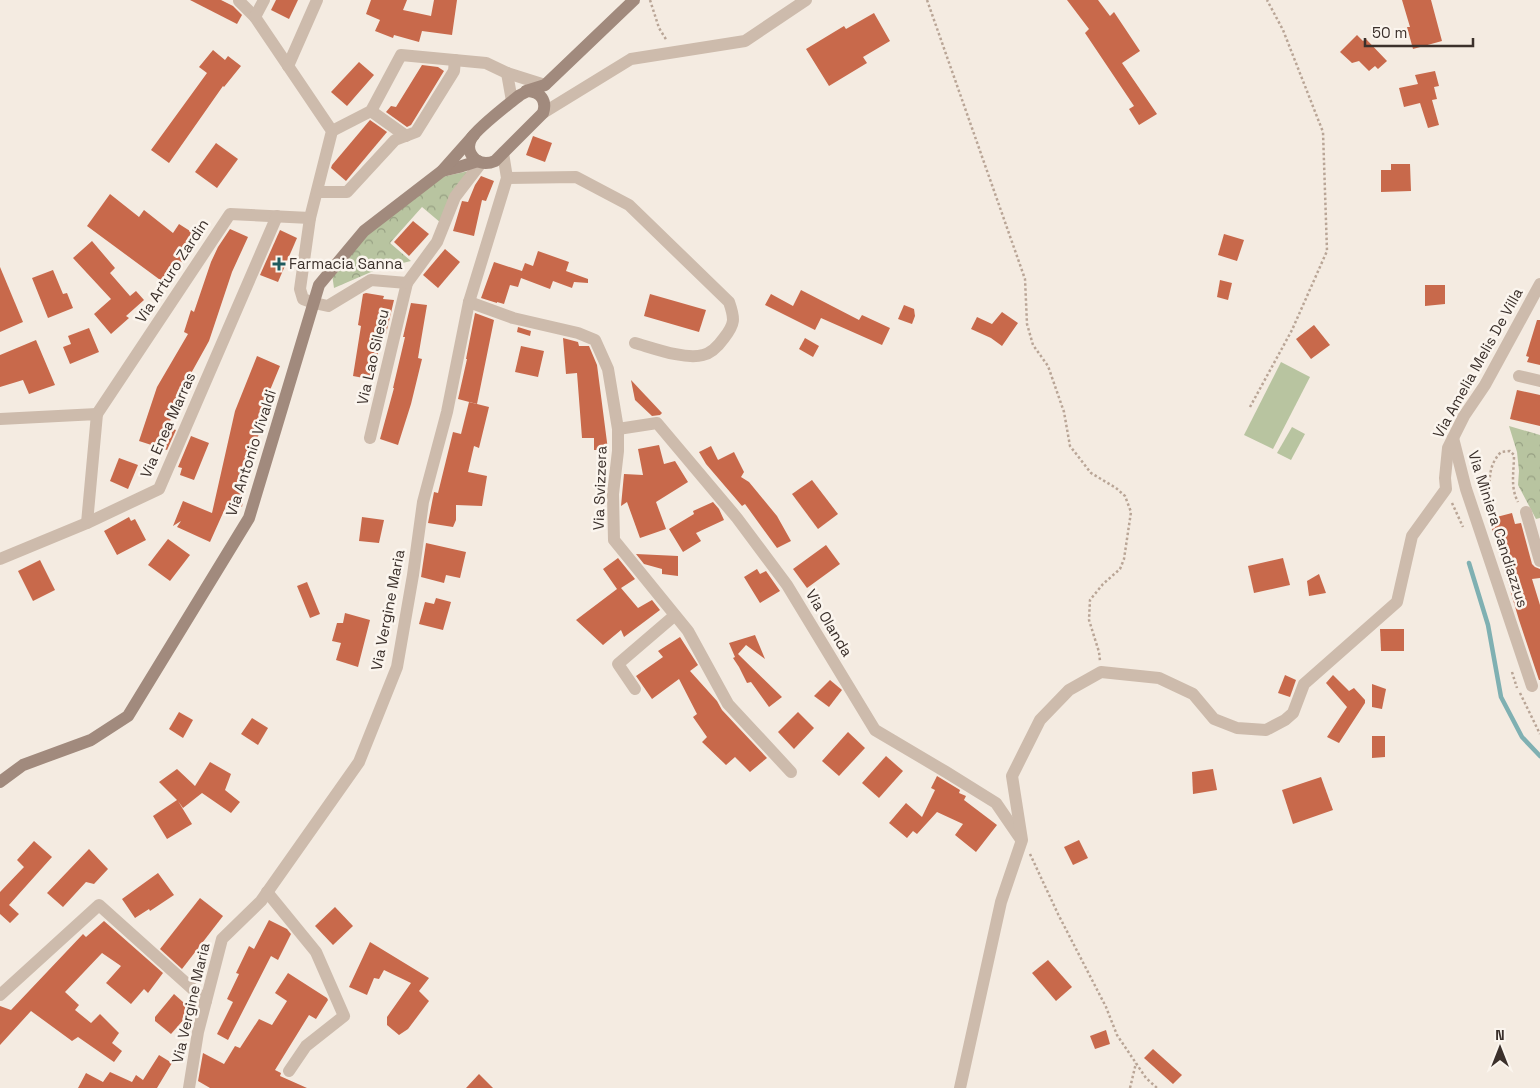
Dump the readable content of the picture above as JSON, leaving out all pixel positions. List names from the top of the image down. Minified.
{"streets":{"main road":["Via Antonio Vivaldi"],"street":["Via Arturo Zardin","Via Lao Silesu","Via Amelia Melis De Villa","Via Enea Marras","Via Svizzera","Via Miniera Candiazzus","Via Vergine Maria","Via Olanda"]},"crossings":[["Via Arturo Zardin","Via Enea Marras"],["Via Lao Silesu","Via Antonio Vivaldi"],["Via Amelia Melis De Villa","Via Miniera Candiazzus"],["Via Antonio Vivaldi","Via Vergine Maria"],["Via Svizzera","Via Vergine Maria"],["Via Svizzera","Via Olanda"]],"places":{"health":["Farmacia Sanna"]},"scale_bar":"50 m","north":"top"}
